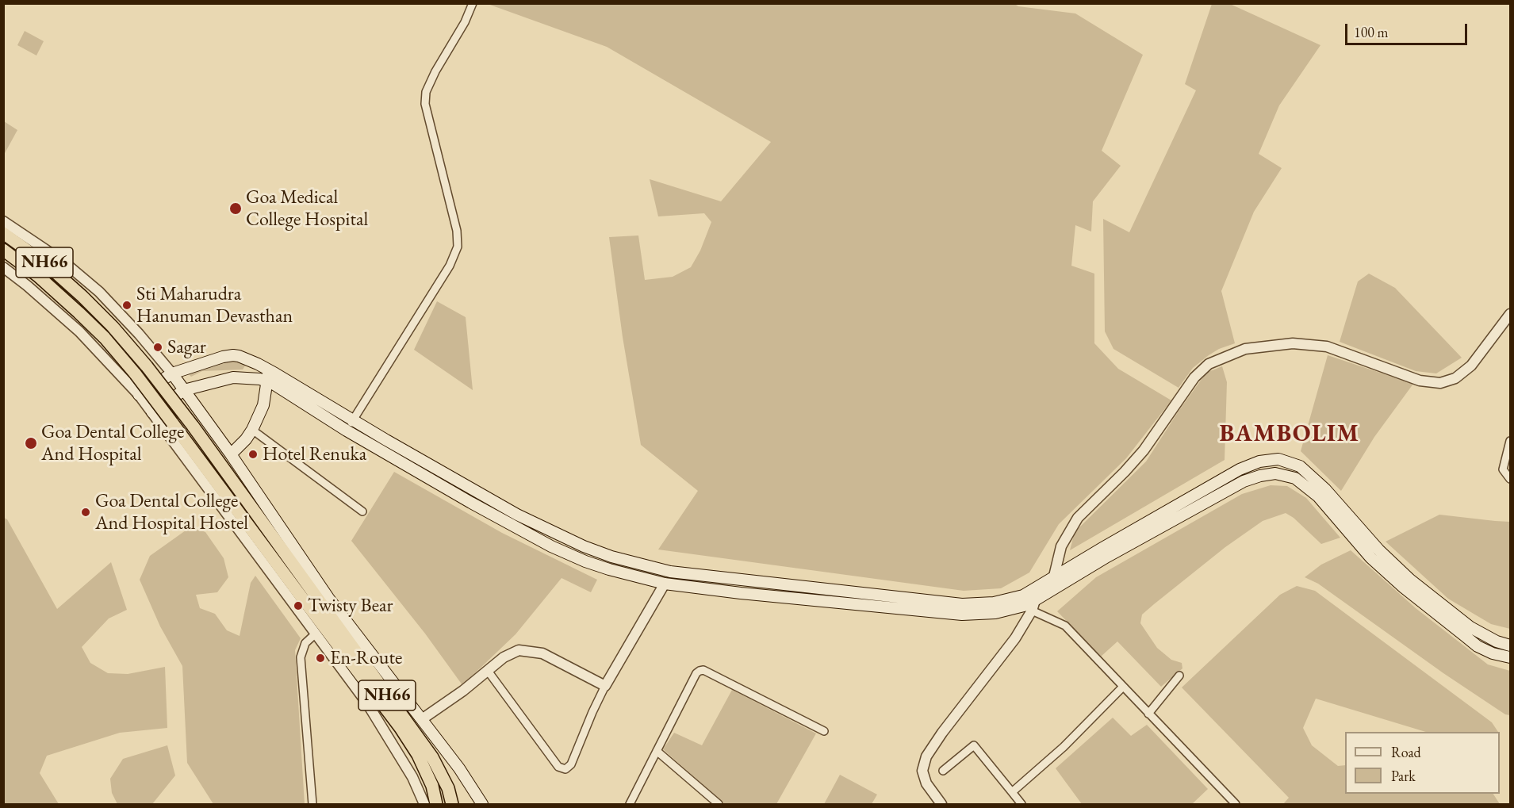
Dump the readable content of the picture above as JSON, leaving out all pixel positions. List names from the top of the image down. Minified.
{"streets":{"highway":["NH66"]},"districts":["BAMBOLIM"],"places":["Goa Medical College Hospital","Sti Maharudra Hanuman Devasthan","Sagar","Goa Dental College And Hospital","Hotel Renuka","Goa Dental College And Hospital Hostel","Twisty Bear","En-Route"],"legend":["Road","Park"],"scale_bar":"100 m"}
